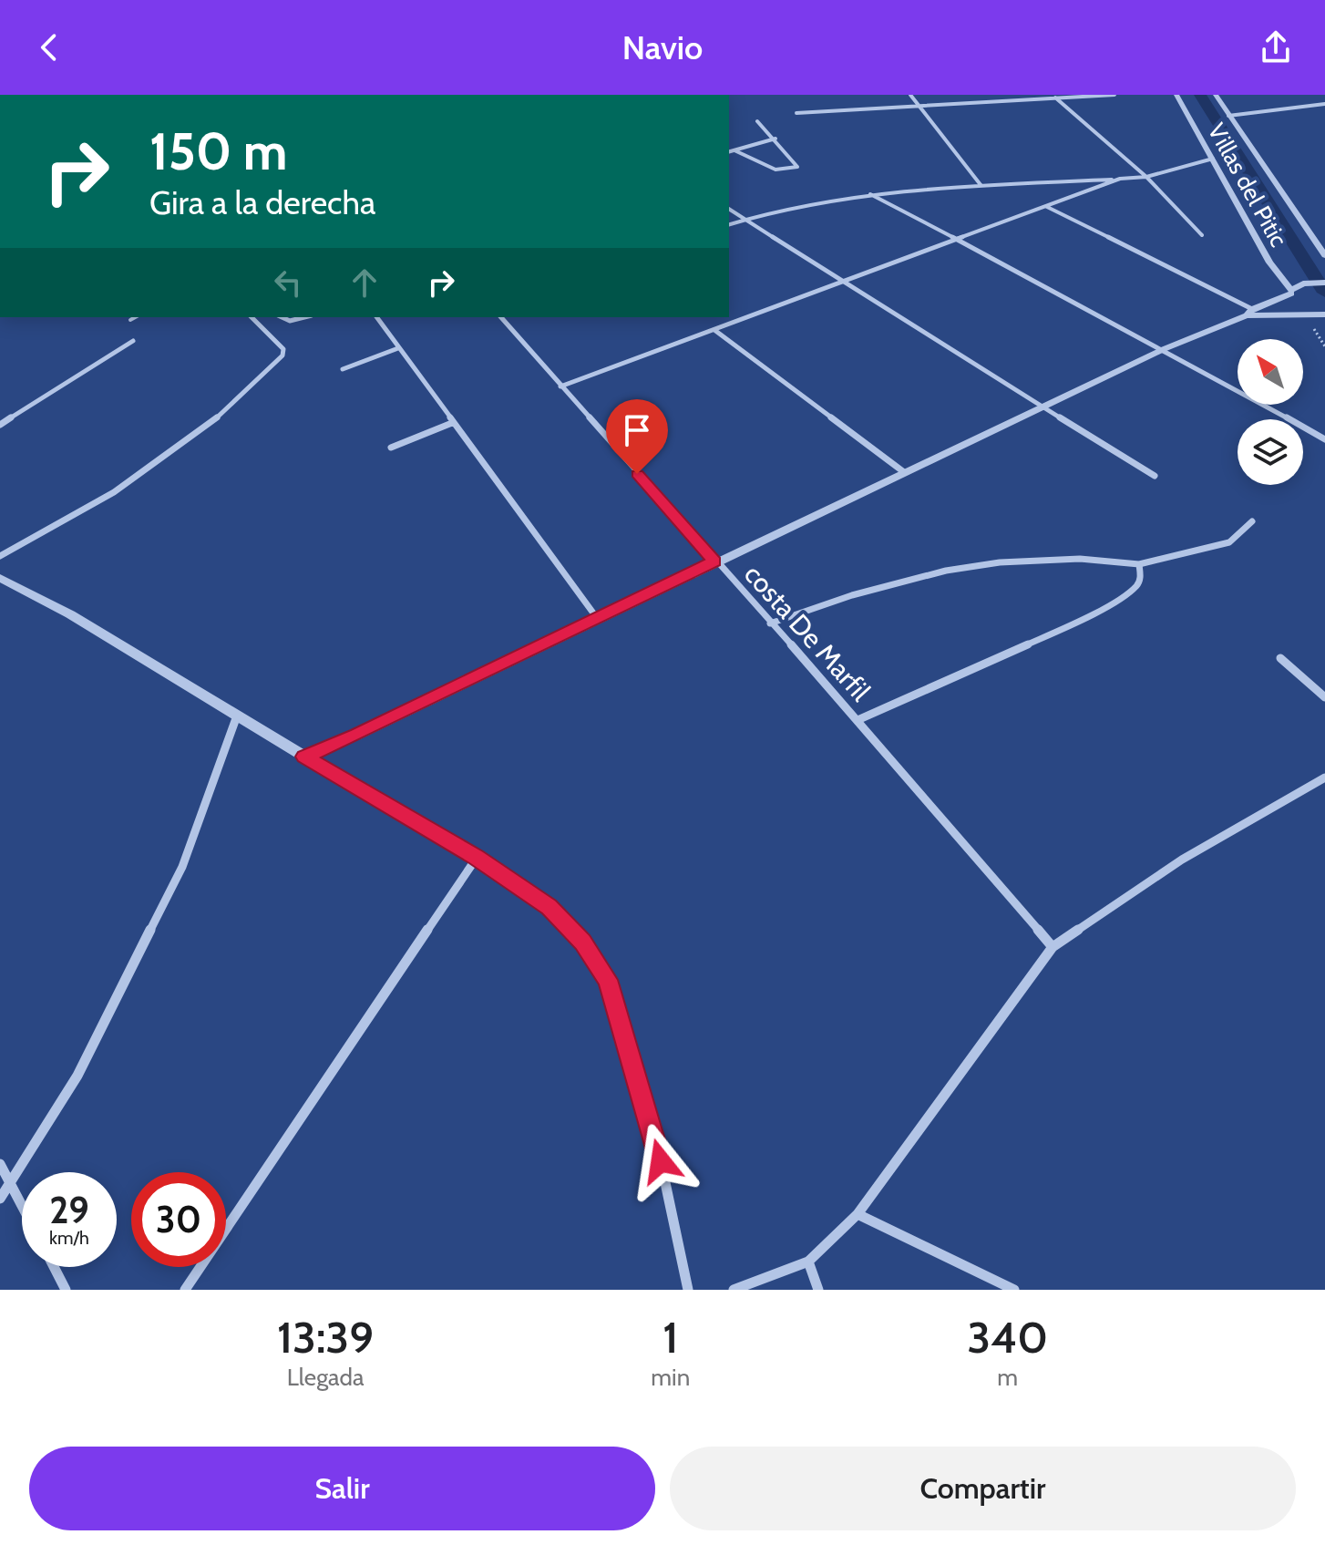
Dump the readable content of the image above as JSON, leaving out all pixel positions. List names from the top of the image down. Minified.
{"streets":{"street":["Villas del Pitic","costa De Marfil"]},"north":"top left","page":{"header":"Navio","turn":["150 m","Gira a la derecha"],"speed":"29 km/h","limit":"30","eta":["13:39","Llegada","1","min","340","m"],"buttons":["Salir","Compartir"]}}
